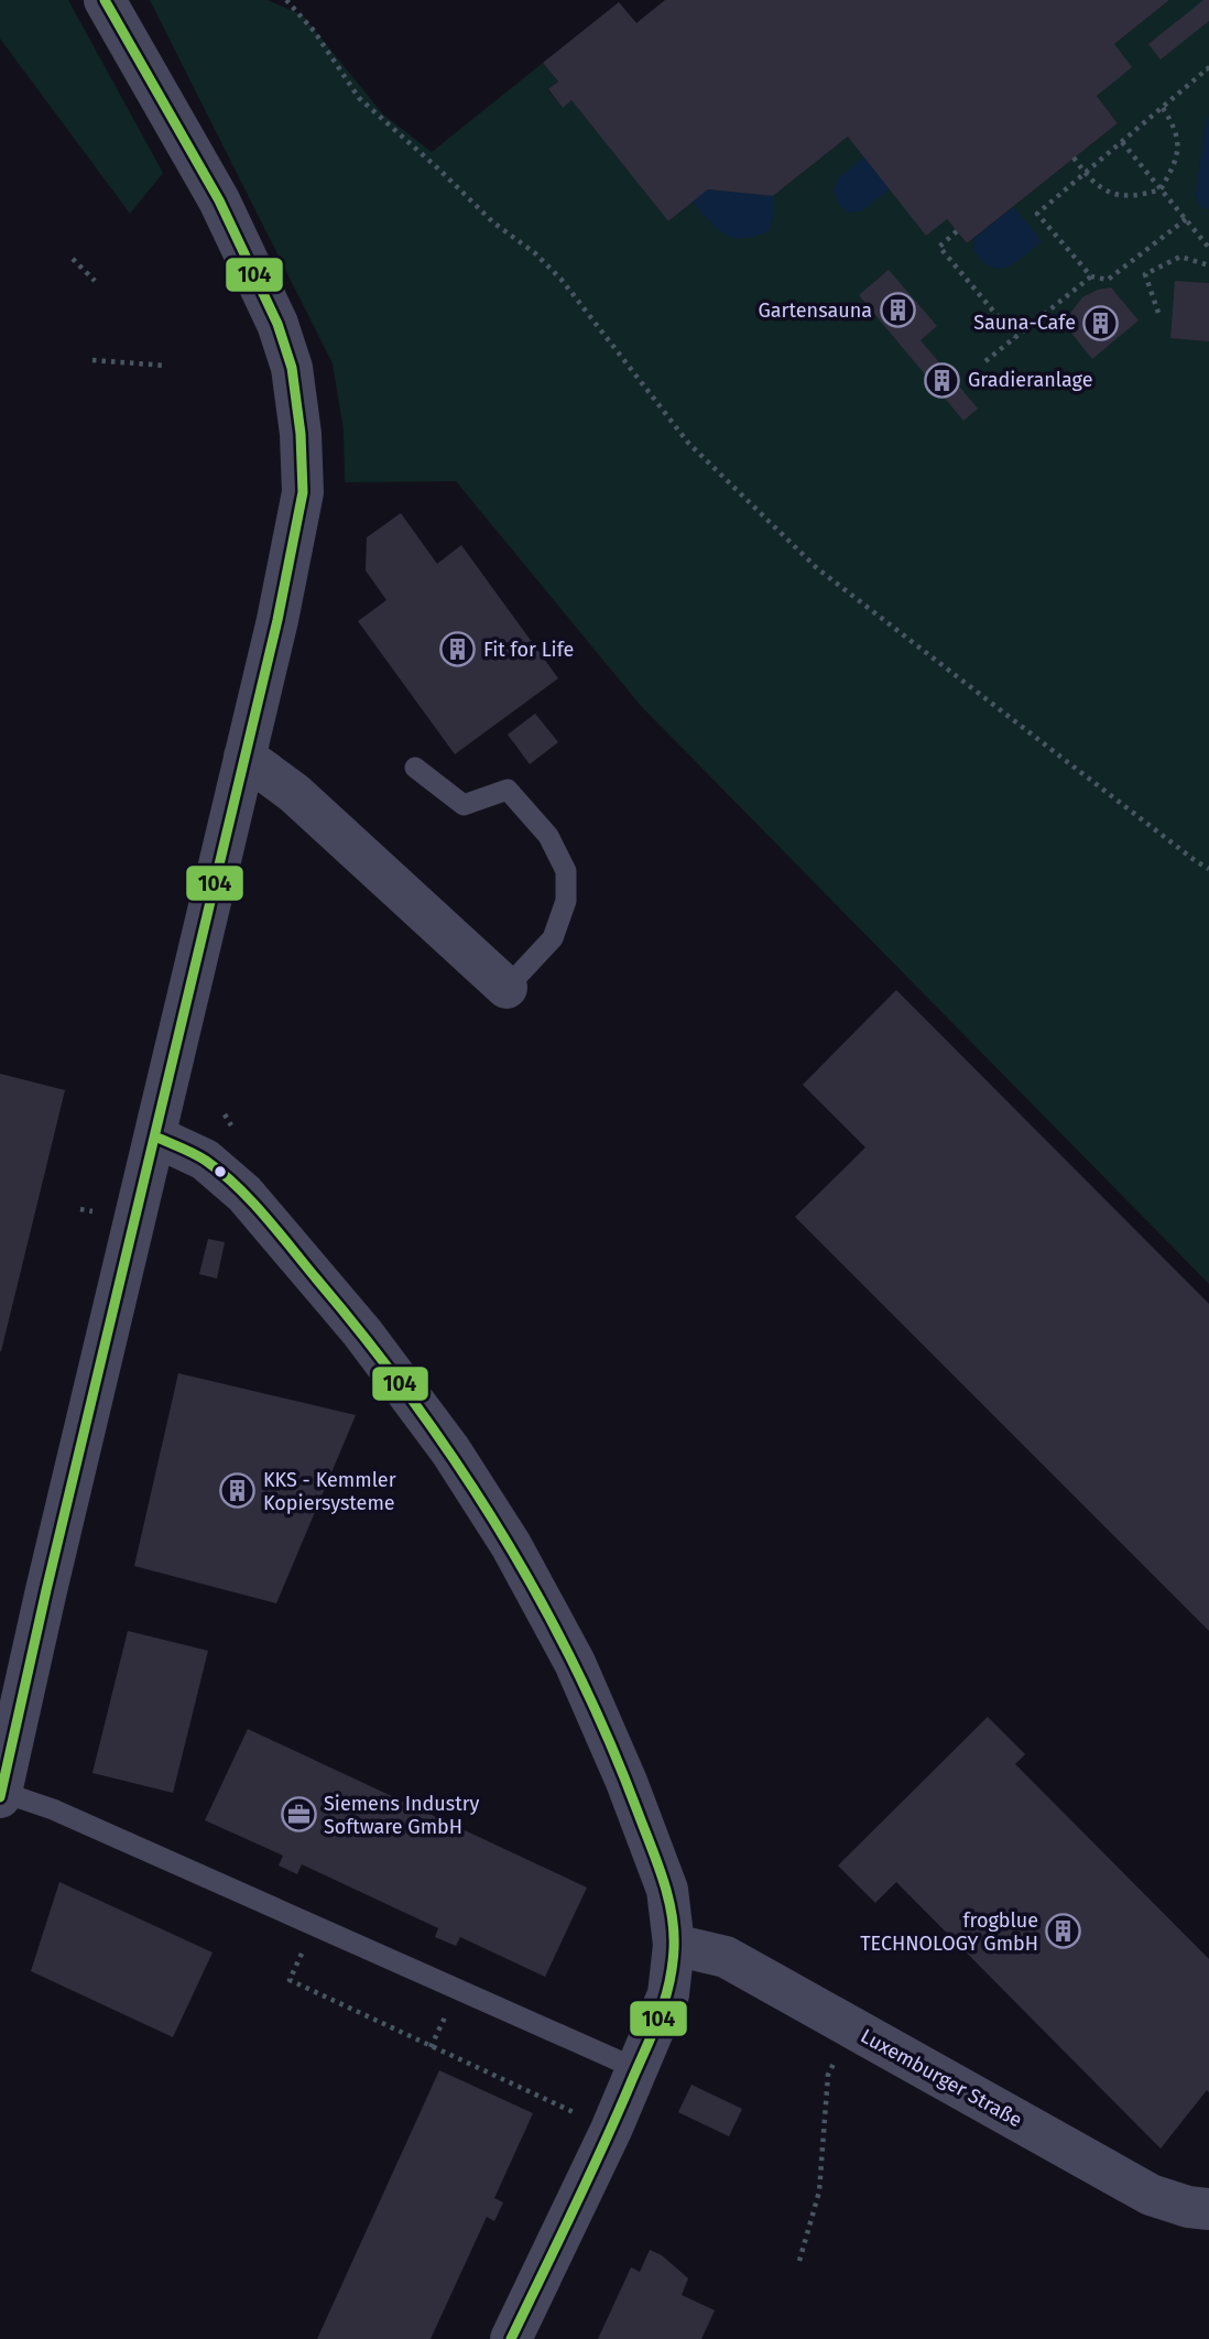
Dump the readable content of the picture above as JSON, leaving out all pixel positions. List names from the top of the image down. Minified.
{"streets":{"street":["Luxemburger Straße"]},"places":{"building":["Gartensauna","Sauna-Cafe","Gradieranlage","Fit for Life","KKS - Kemmler Kopiersysteme","frogblue TECHNOLOGY GmbH"],"office":["Siemens Industry Software GmbH"]},"lines":["transit line 104"]}
